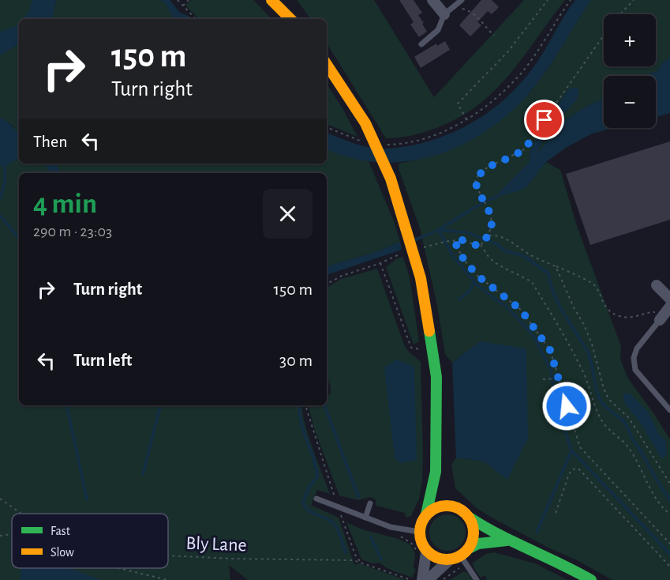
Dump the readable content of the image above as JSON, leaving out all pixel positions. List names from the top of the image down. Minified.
{"streets":{"path":["Bly Lane"]},"legend":["Fast","Slow"],"page":{"map_buttons":["+","−"],"turn":["150 m","Turn right"],"then":"Then","heading":["4 min","290 m · 23:03"],"list":[{"name":"Turn right","value":"150 m"},{"name":"Turn left","value":"30 m"}]}}
